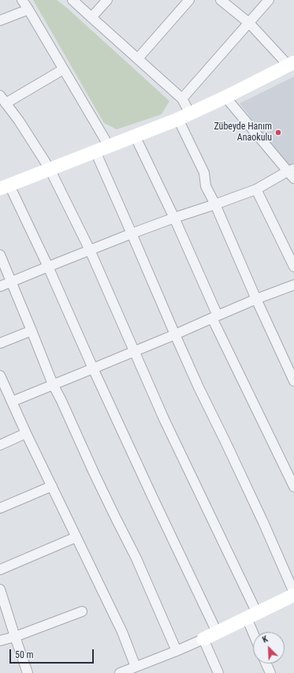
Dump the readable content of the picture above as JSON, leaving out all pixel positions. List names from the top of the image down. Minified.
{"places":["Zübeyde Hanım Anaokulu"],"scale_bar":"50 m","north":"top left"}
